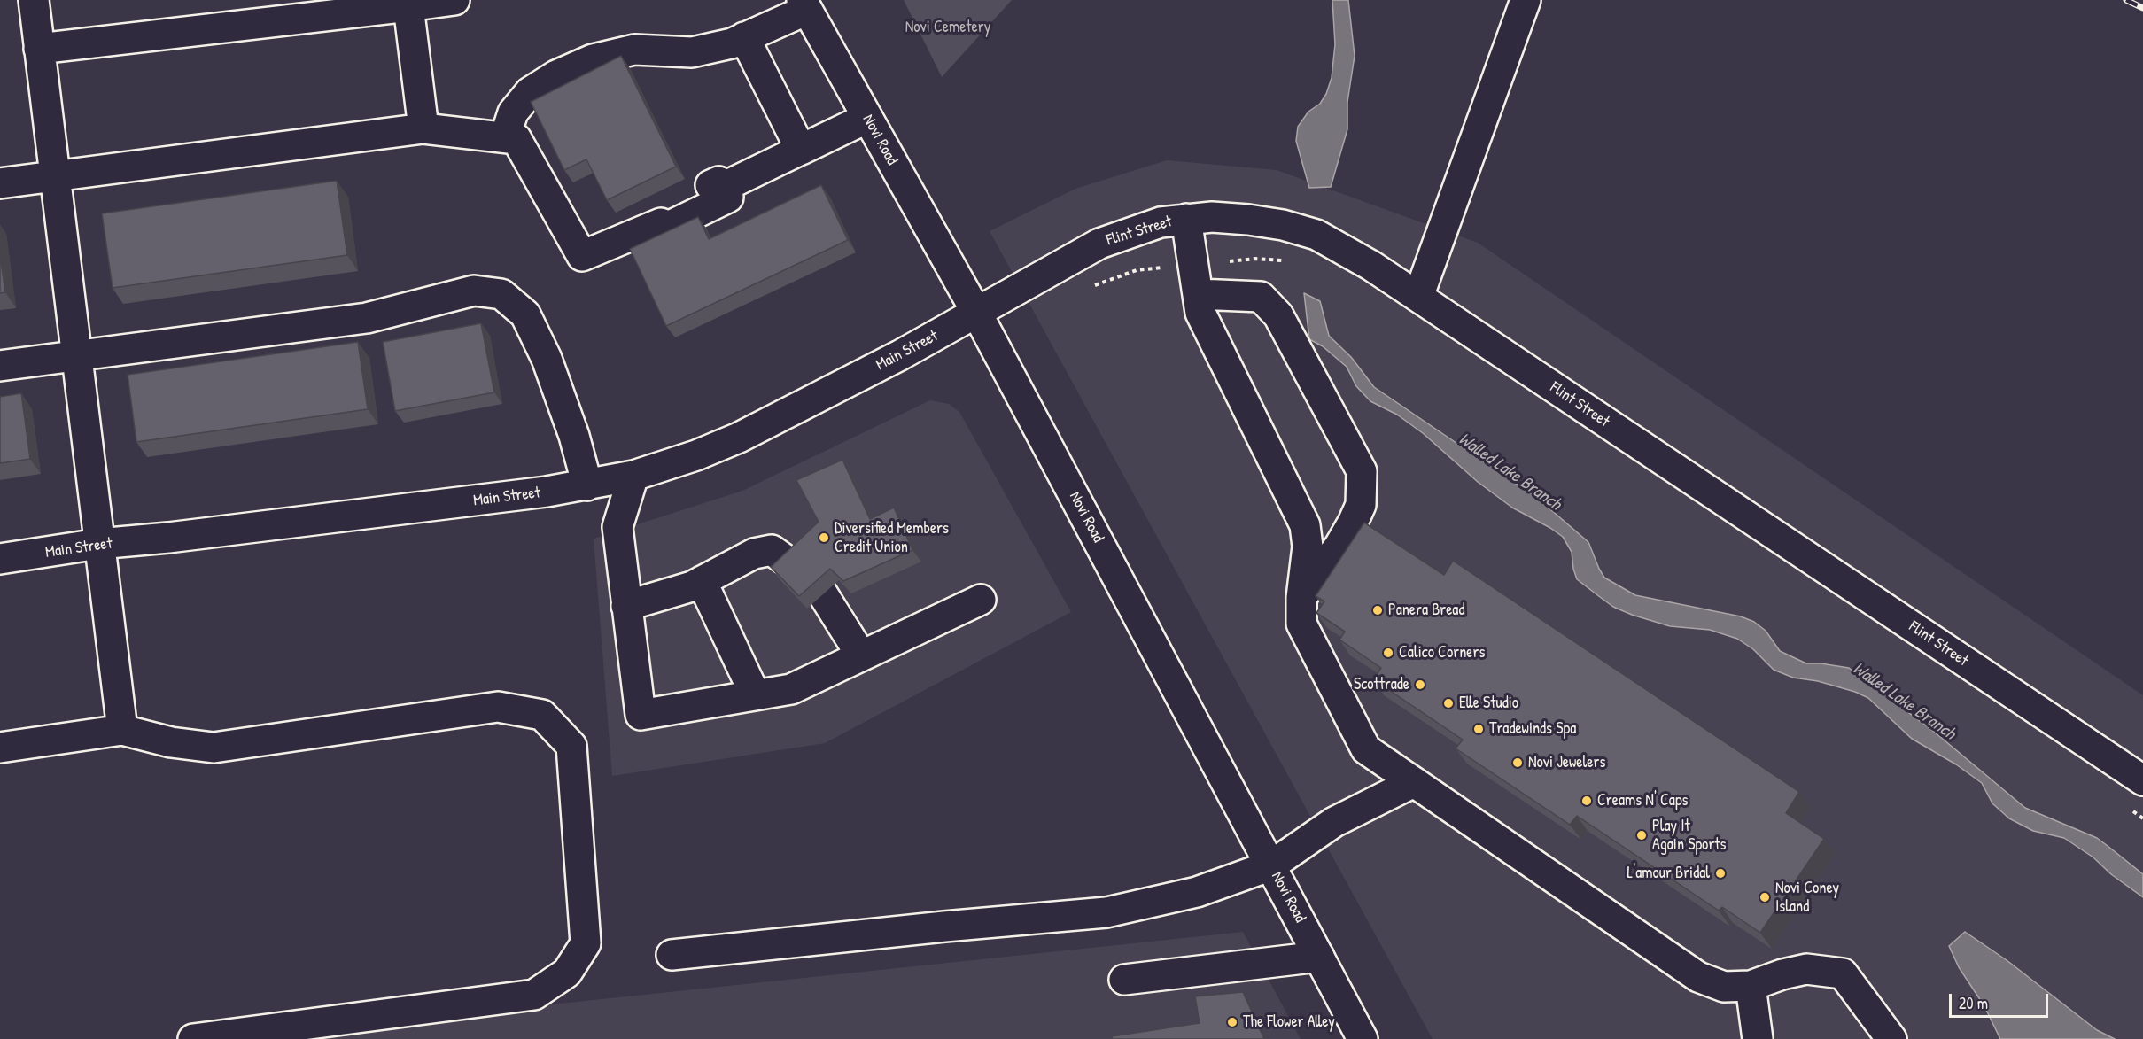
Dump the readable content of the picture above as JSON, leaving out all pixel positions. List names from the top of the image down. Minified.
{"streets":{"street":["Novi Road","Flint Street","Main Street"]},"crossings":[["Novi Road","Flint Street"],["Novi Road","Main Street"],["Flint Street","Main Street"]],"water":["Walled Lake Branch"],"parks":["Novi Cemetery"],"places":["Diversified Members Credit Union","Panera Bread","Calico Corners","Scottrade","Elle Studio","Tradewinds Spa","Novi Jewelers","Creams N' Caps","Play It Again Sports","L'amour Bridal","Novi Coney Island","The Flower Alley"],"scale_bar":"20 m"}
